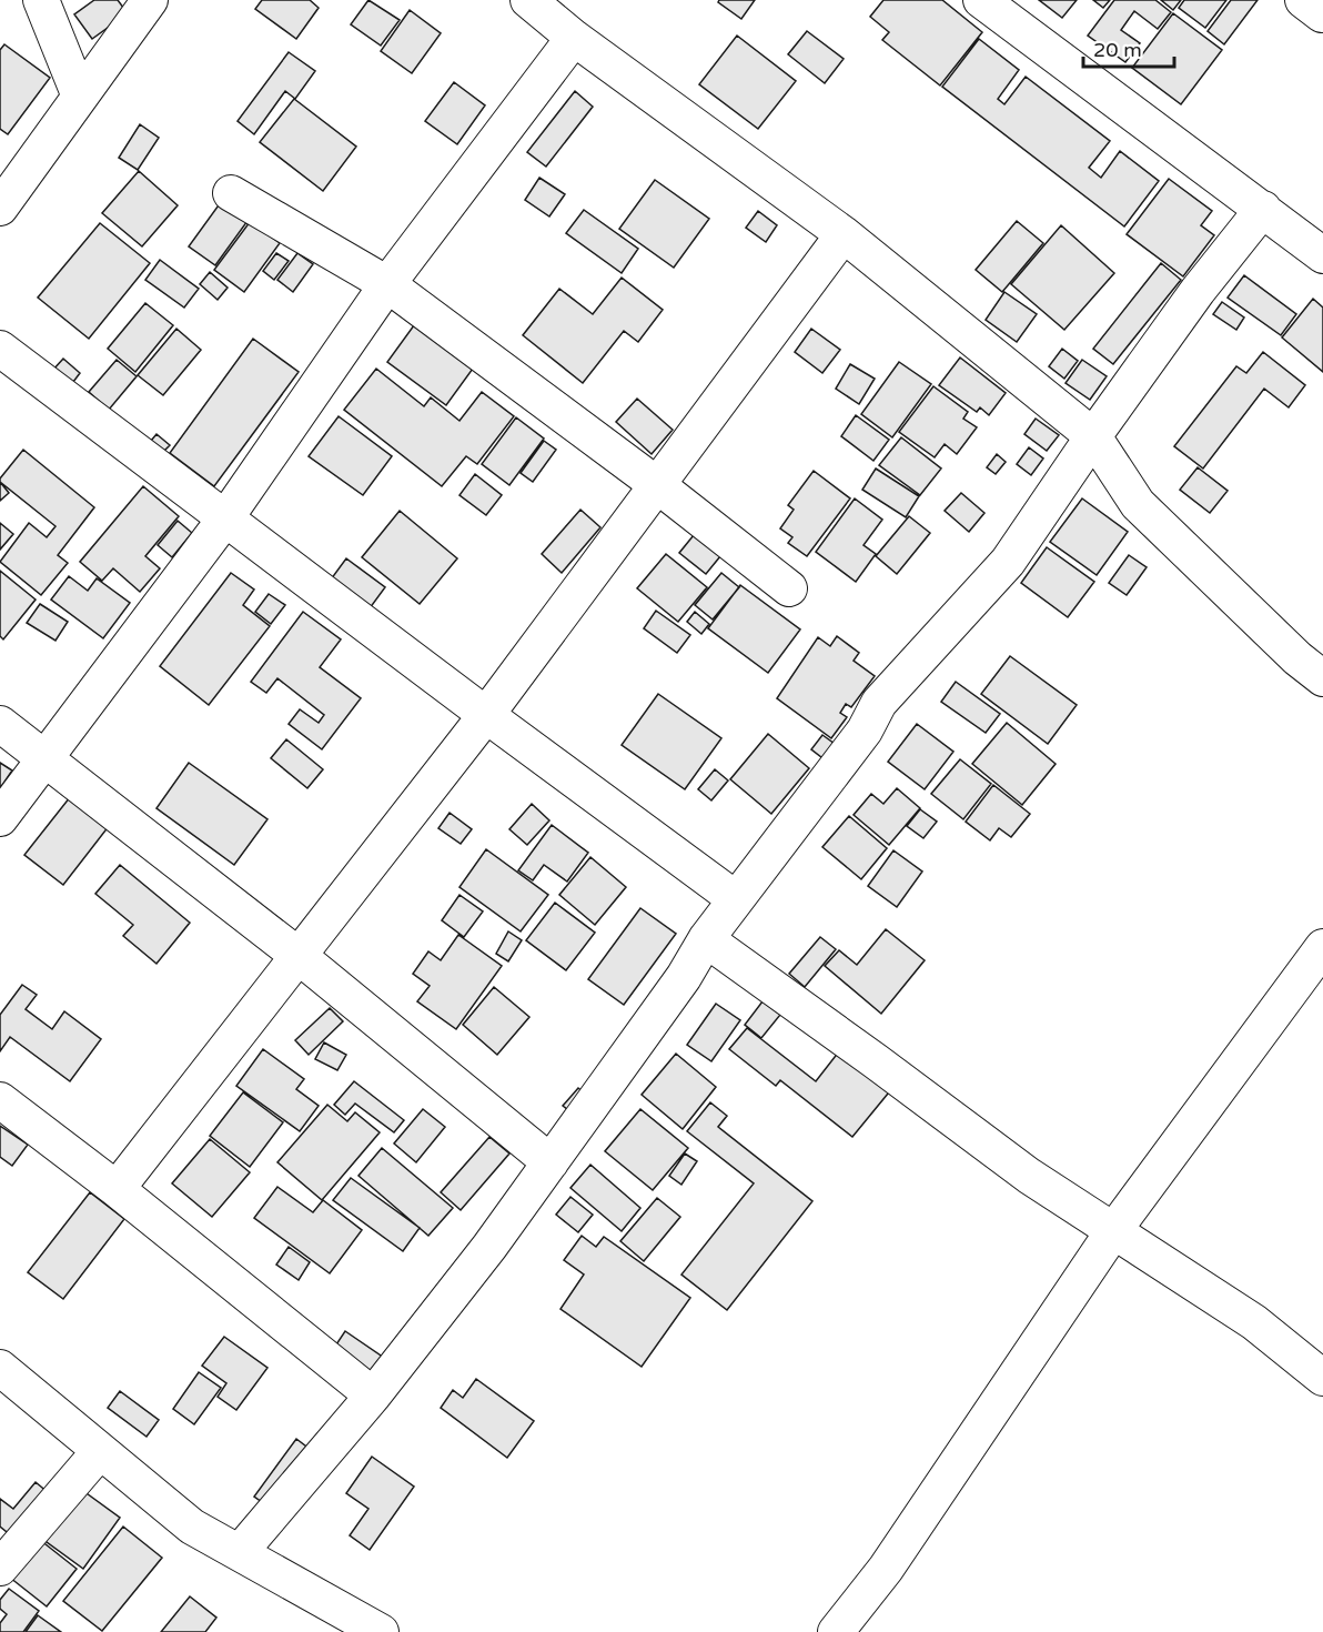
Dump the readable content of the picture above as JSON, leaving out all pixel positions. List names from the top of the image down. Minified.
{"scale_bar":"20 m"}
